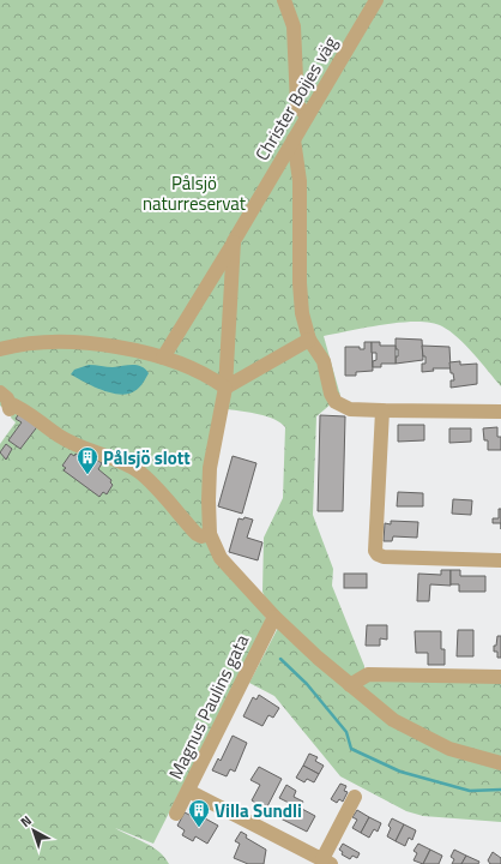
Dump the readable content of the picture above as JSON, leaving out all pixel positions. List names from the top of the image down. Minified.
{"streets":{"street":["Christer Boijes väg","Magnus Paulins gata"]},"parks":["Pålsjö naturreservat"],"places":{"building":["Pålsjö slott","Villa Sundli"]},"north":"top left"}
